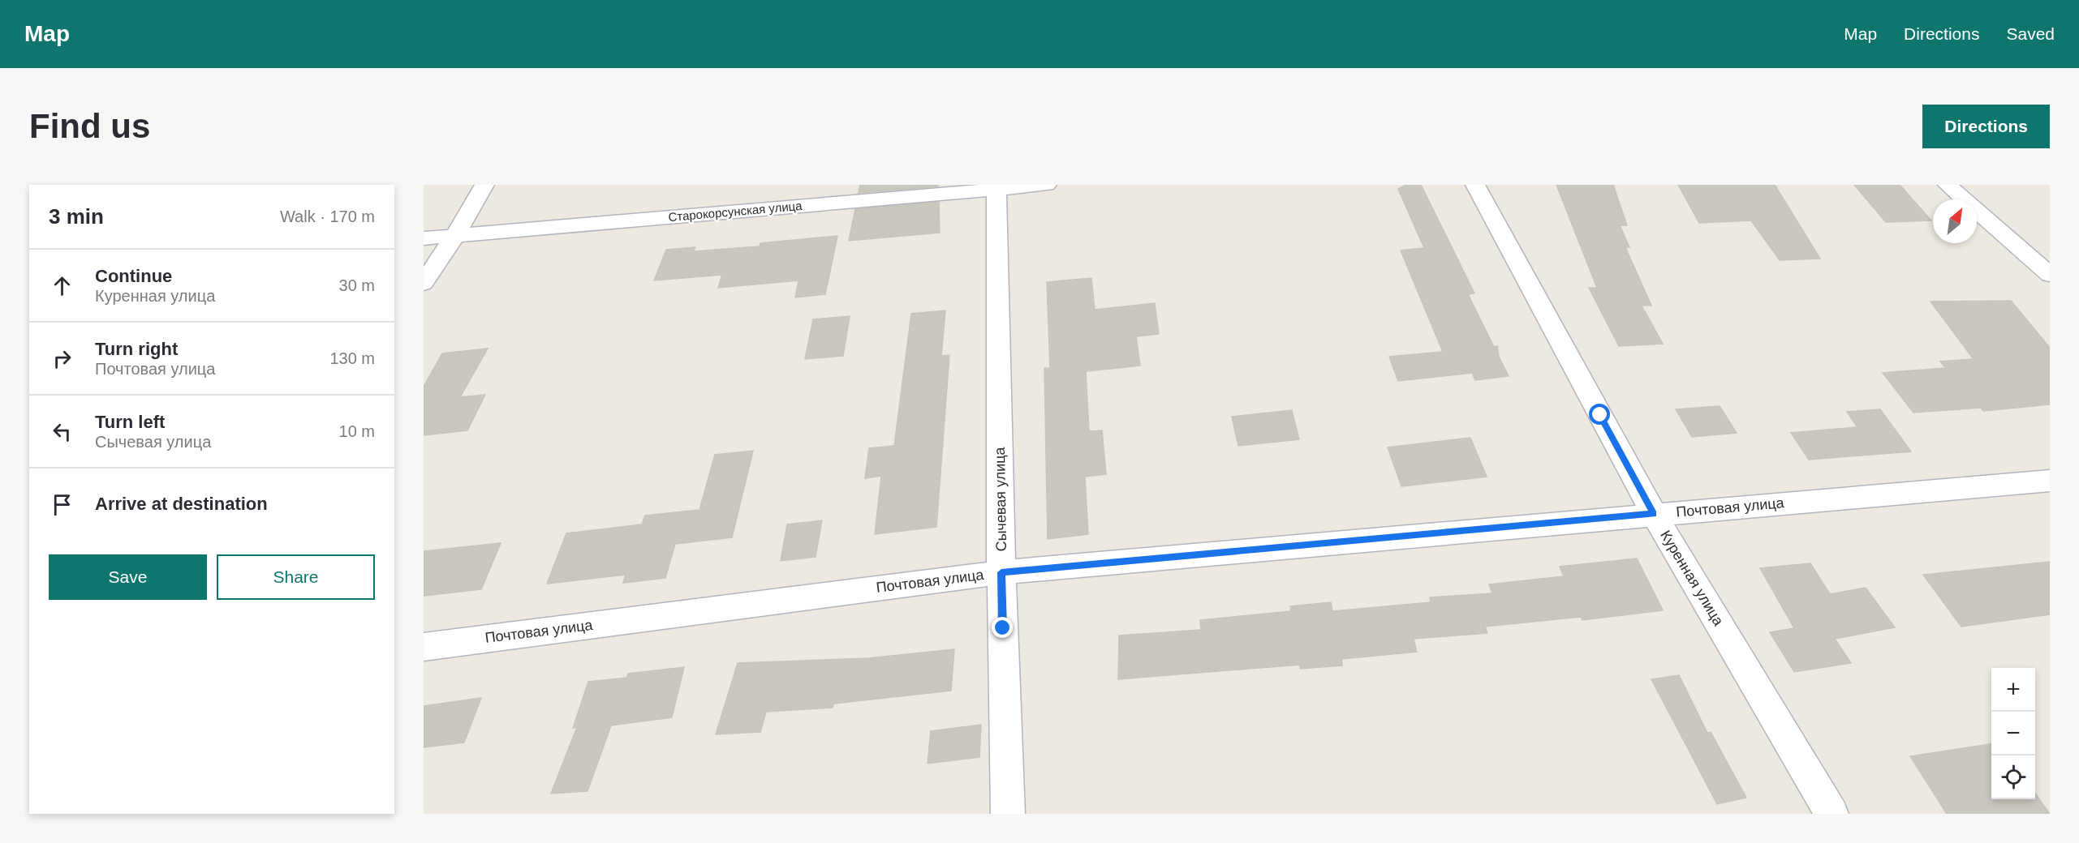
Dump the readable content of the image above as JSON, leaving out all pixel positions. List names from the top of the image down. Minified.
{"streets":{"street":["Старокорсунская улица","Сычевая улица","Почтовая улица","Куренная улица"]},"crossings":[["Старокорсунская улица","Сычевая улица"],["Сычевая улица","Почтовая улица"],["Почтовая улица","Куренная улица"]],"north":"top right","page":{"header":"Map","nav":["Map","Directions","Saved"],"buttons":["Directions",["Save","Share"]],"title":"Find us","heading":["3 min","Walk · 170 m"],"list":[["Continue","Куренная улица","30 m"],["Turn right","Почтовая улица","130 m"],["Turn left","Сычевая улица","10 m"],"Arrive at destination"],"map_buttons":["+","−"]}}
